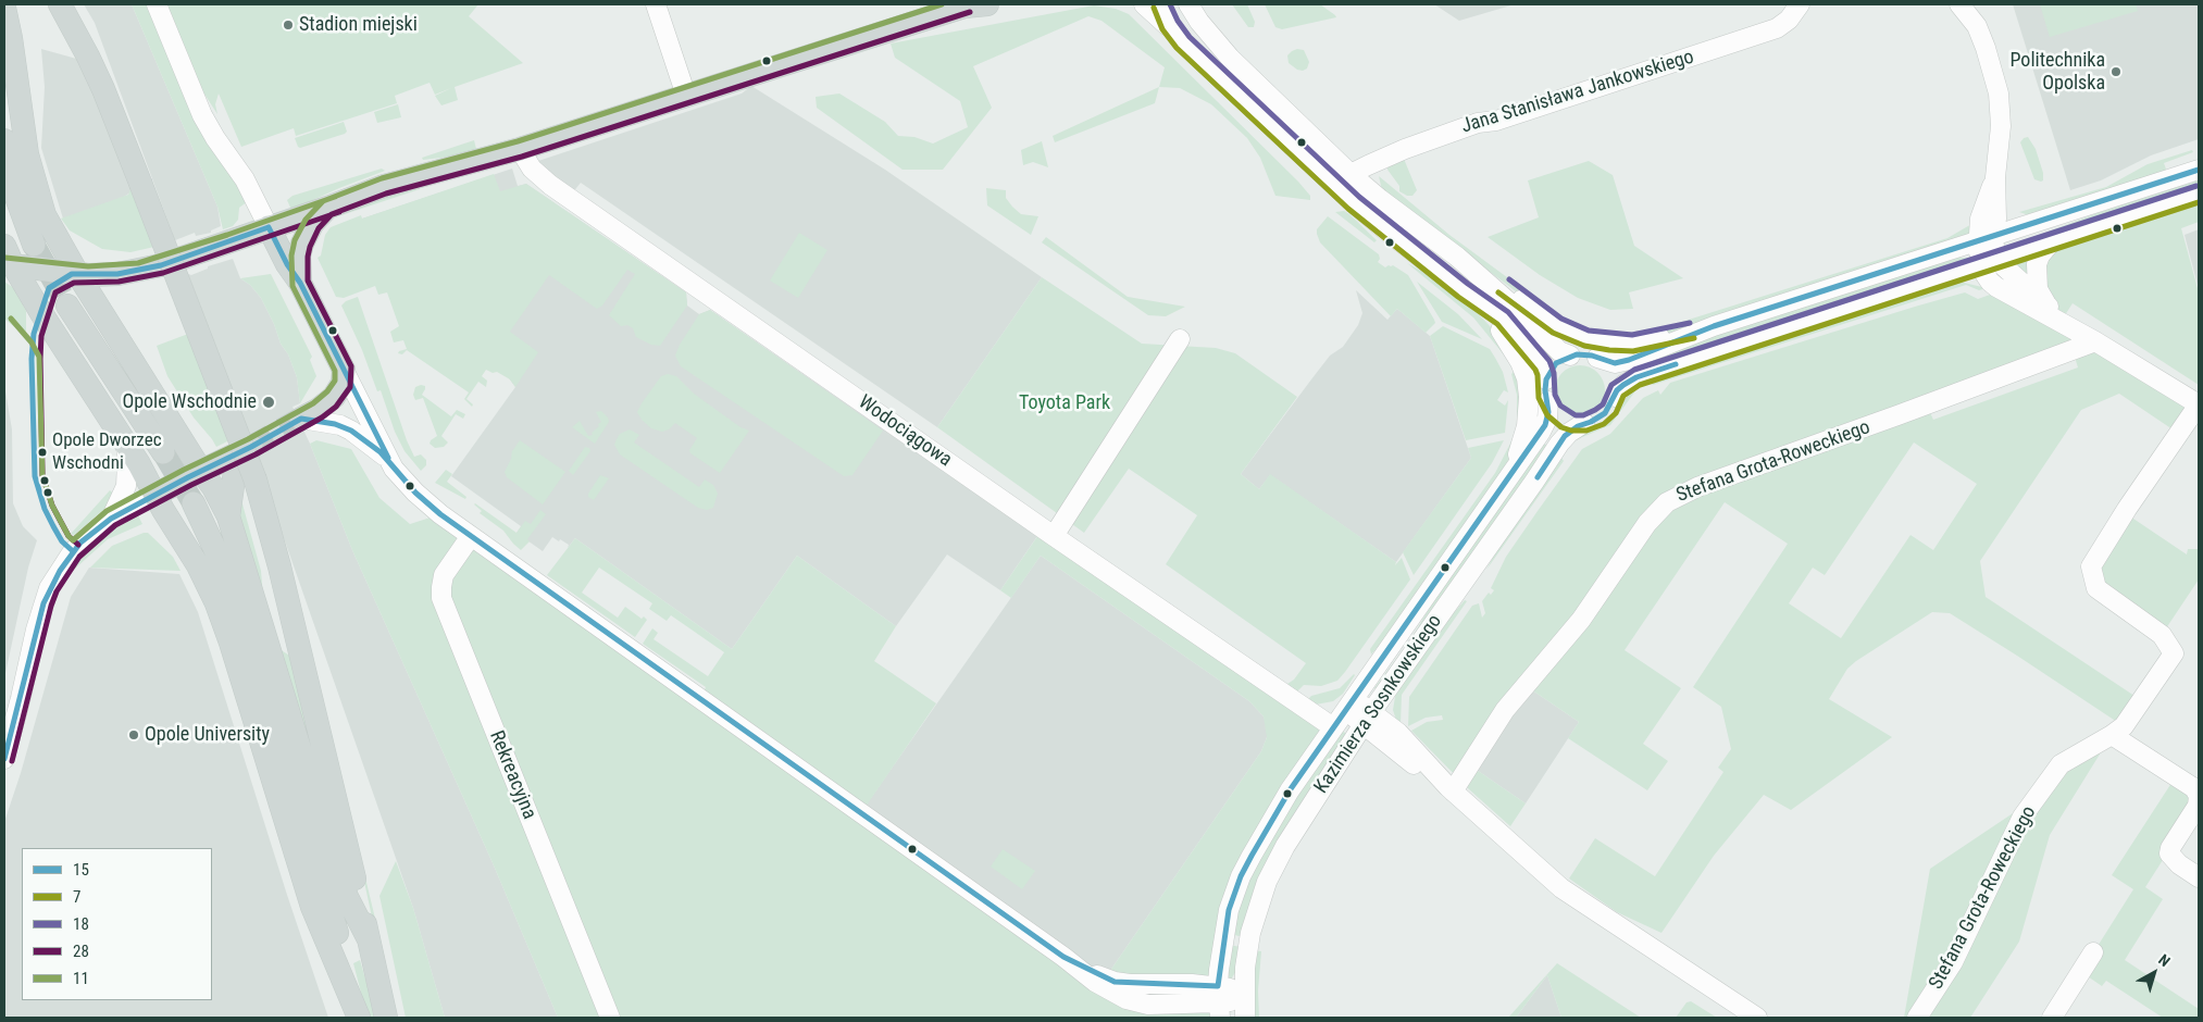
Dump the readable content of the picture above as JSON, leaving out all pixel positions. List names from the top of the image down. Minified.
{"streets":{"street":["Jana Stanisława Jankowskiego","Wodociągowa","Stefana Grota-Roweckiego","Kazimierza Sosnkowskiego","Rekreacyjna"]},"crossings":[["Wodociągowa","Kazimierza Sosnkowskiego"]],"parks":["Toyota Park"],"places":["Stadion miejski","Politechnika Opolska","Opole Wschodnie","Opole Dworzec Wschodni","Opole University"],"lines":["transit line 18","transit line 11","transit line 7","transit line 28","transit line 15"],"legend":["15","7","18","28","11"],"north":"top right"}
